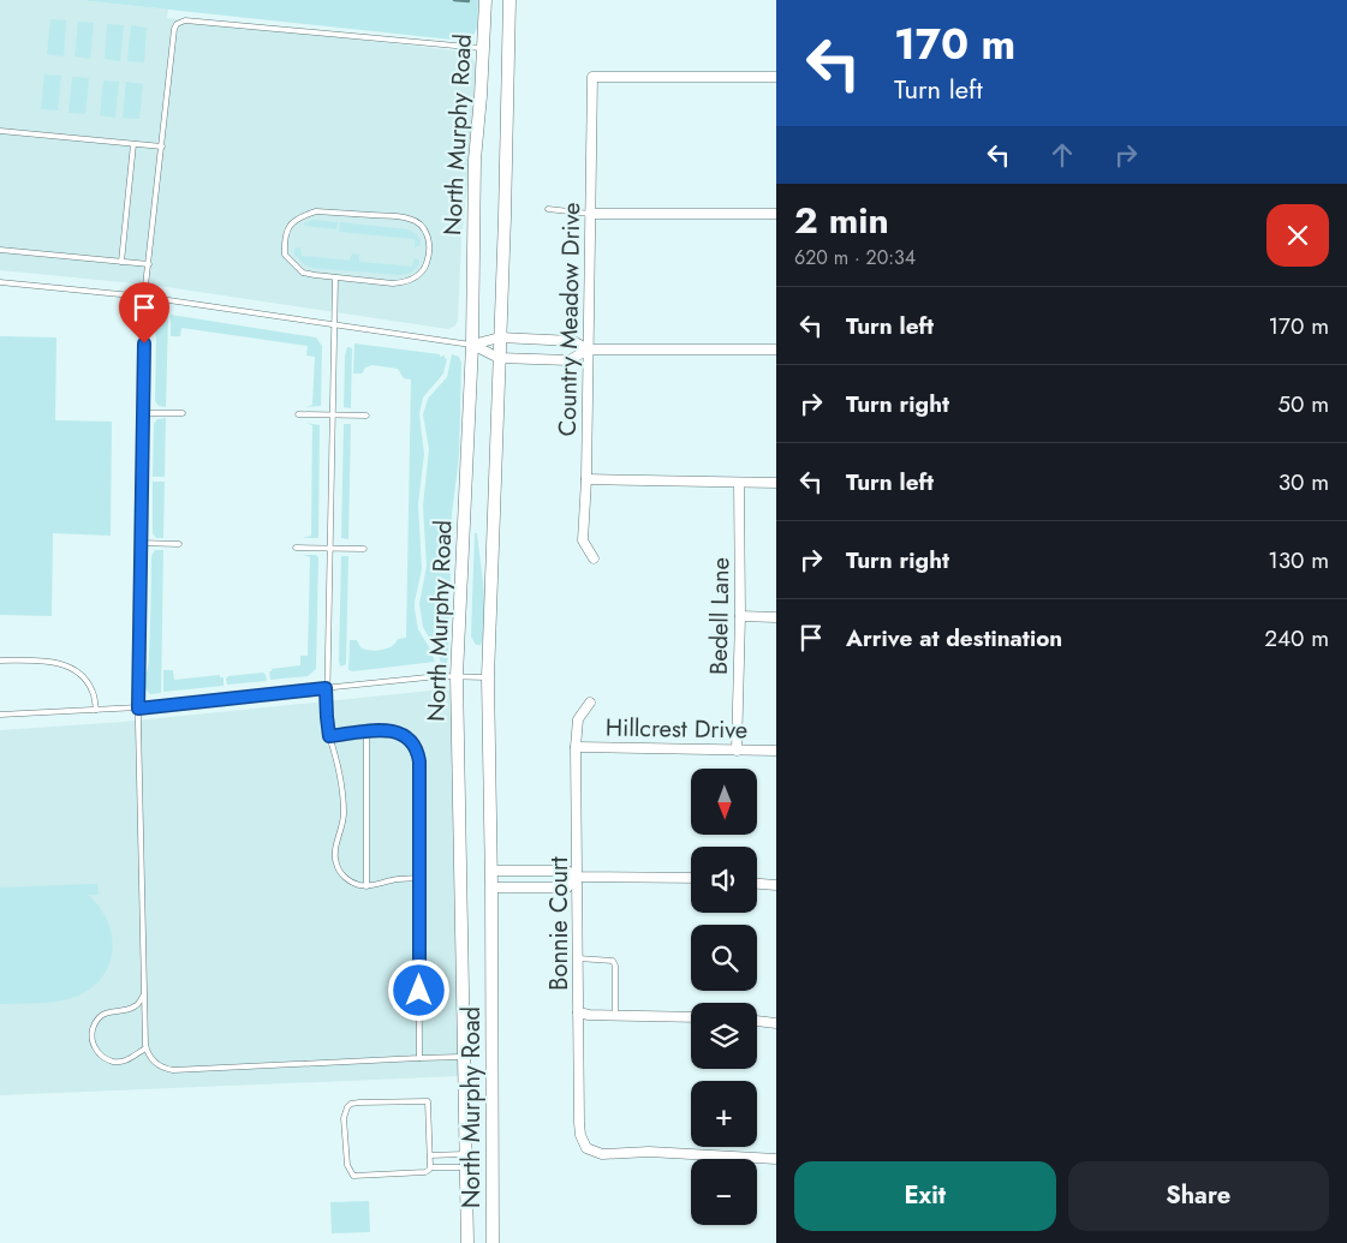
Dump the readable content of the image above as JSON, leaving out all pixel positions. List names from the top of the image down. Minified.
{"streets":{"main road":["North Murphy Road"],"street":["Country Meadow Drive","Bedell Lane","Hillcrest Drive","Bonnie Court"]},"crossings":[["Bedell Lane","Hillcrest Drive"],["Hillcrest Drive","Bonnie Court"]],"north":"bottom","page":{"turn":["170 m","Turn left"],"heading":["2 min","620 m · 20:34"],"list":[{"name":"Turn left","value":"170 m"},{"name":"Turn right","value":"50 m"},{"name":"Turn left","value":"30 m"},{"name":"Turn right","value":"130 m"},{"name":"Arrive at destination","value":"240 m"}],"map_buttons":["+","−"],"buttons":["Exit","Share"]}}
